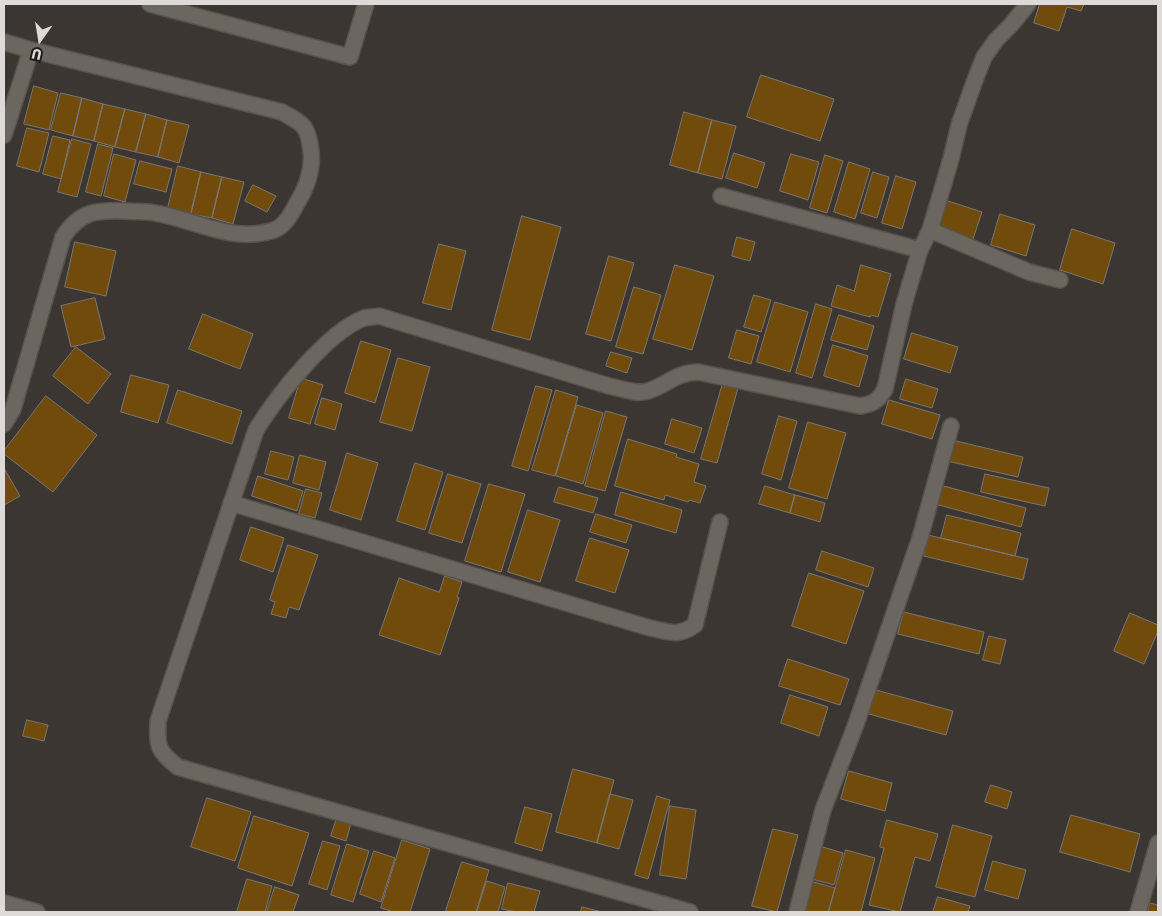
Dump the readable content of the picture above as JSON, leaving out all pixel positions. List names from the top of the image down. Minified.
{"north":"bottom"}
